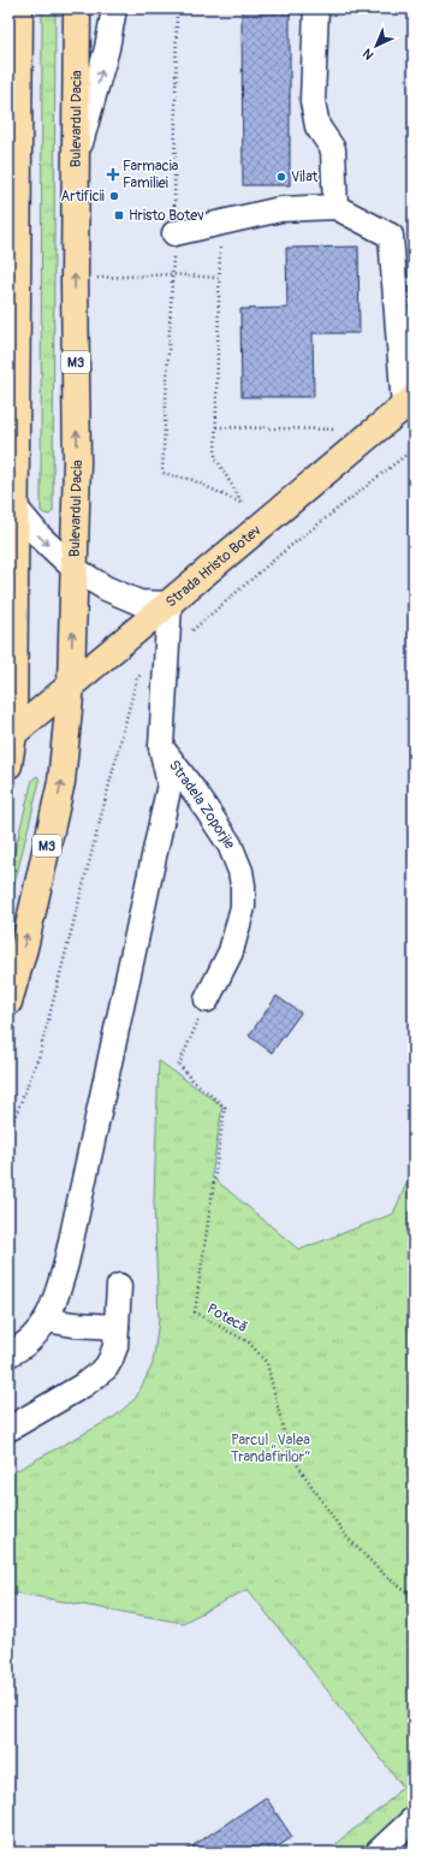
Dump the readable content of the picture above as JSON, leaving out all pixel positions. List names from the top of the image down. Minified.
{"streets":{"main road":["Bulevardul Dacia","M3","Strada Hristo Botev"],"street":["Stradela Zoporjie"],"path":["Potecă"]},"crossings":[["Bulevardul Dacia","Strada Hristo Botev"],["Strada Hristo Botev","Stradela Zoporjie"],["Stradela Zoporjie","Potecă"]],"parks":["Parcul „Valea Trandafirilor”"],"places":{"health":["Farmacia Familiei"],"other":["Vilat","Artificii"],"transit":["Hristo Botev"]},"north":"bottom left"}
